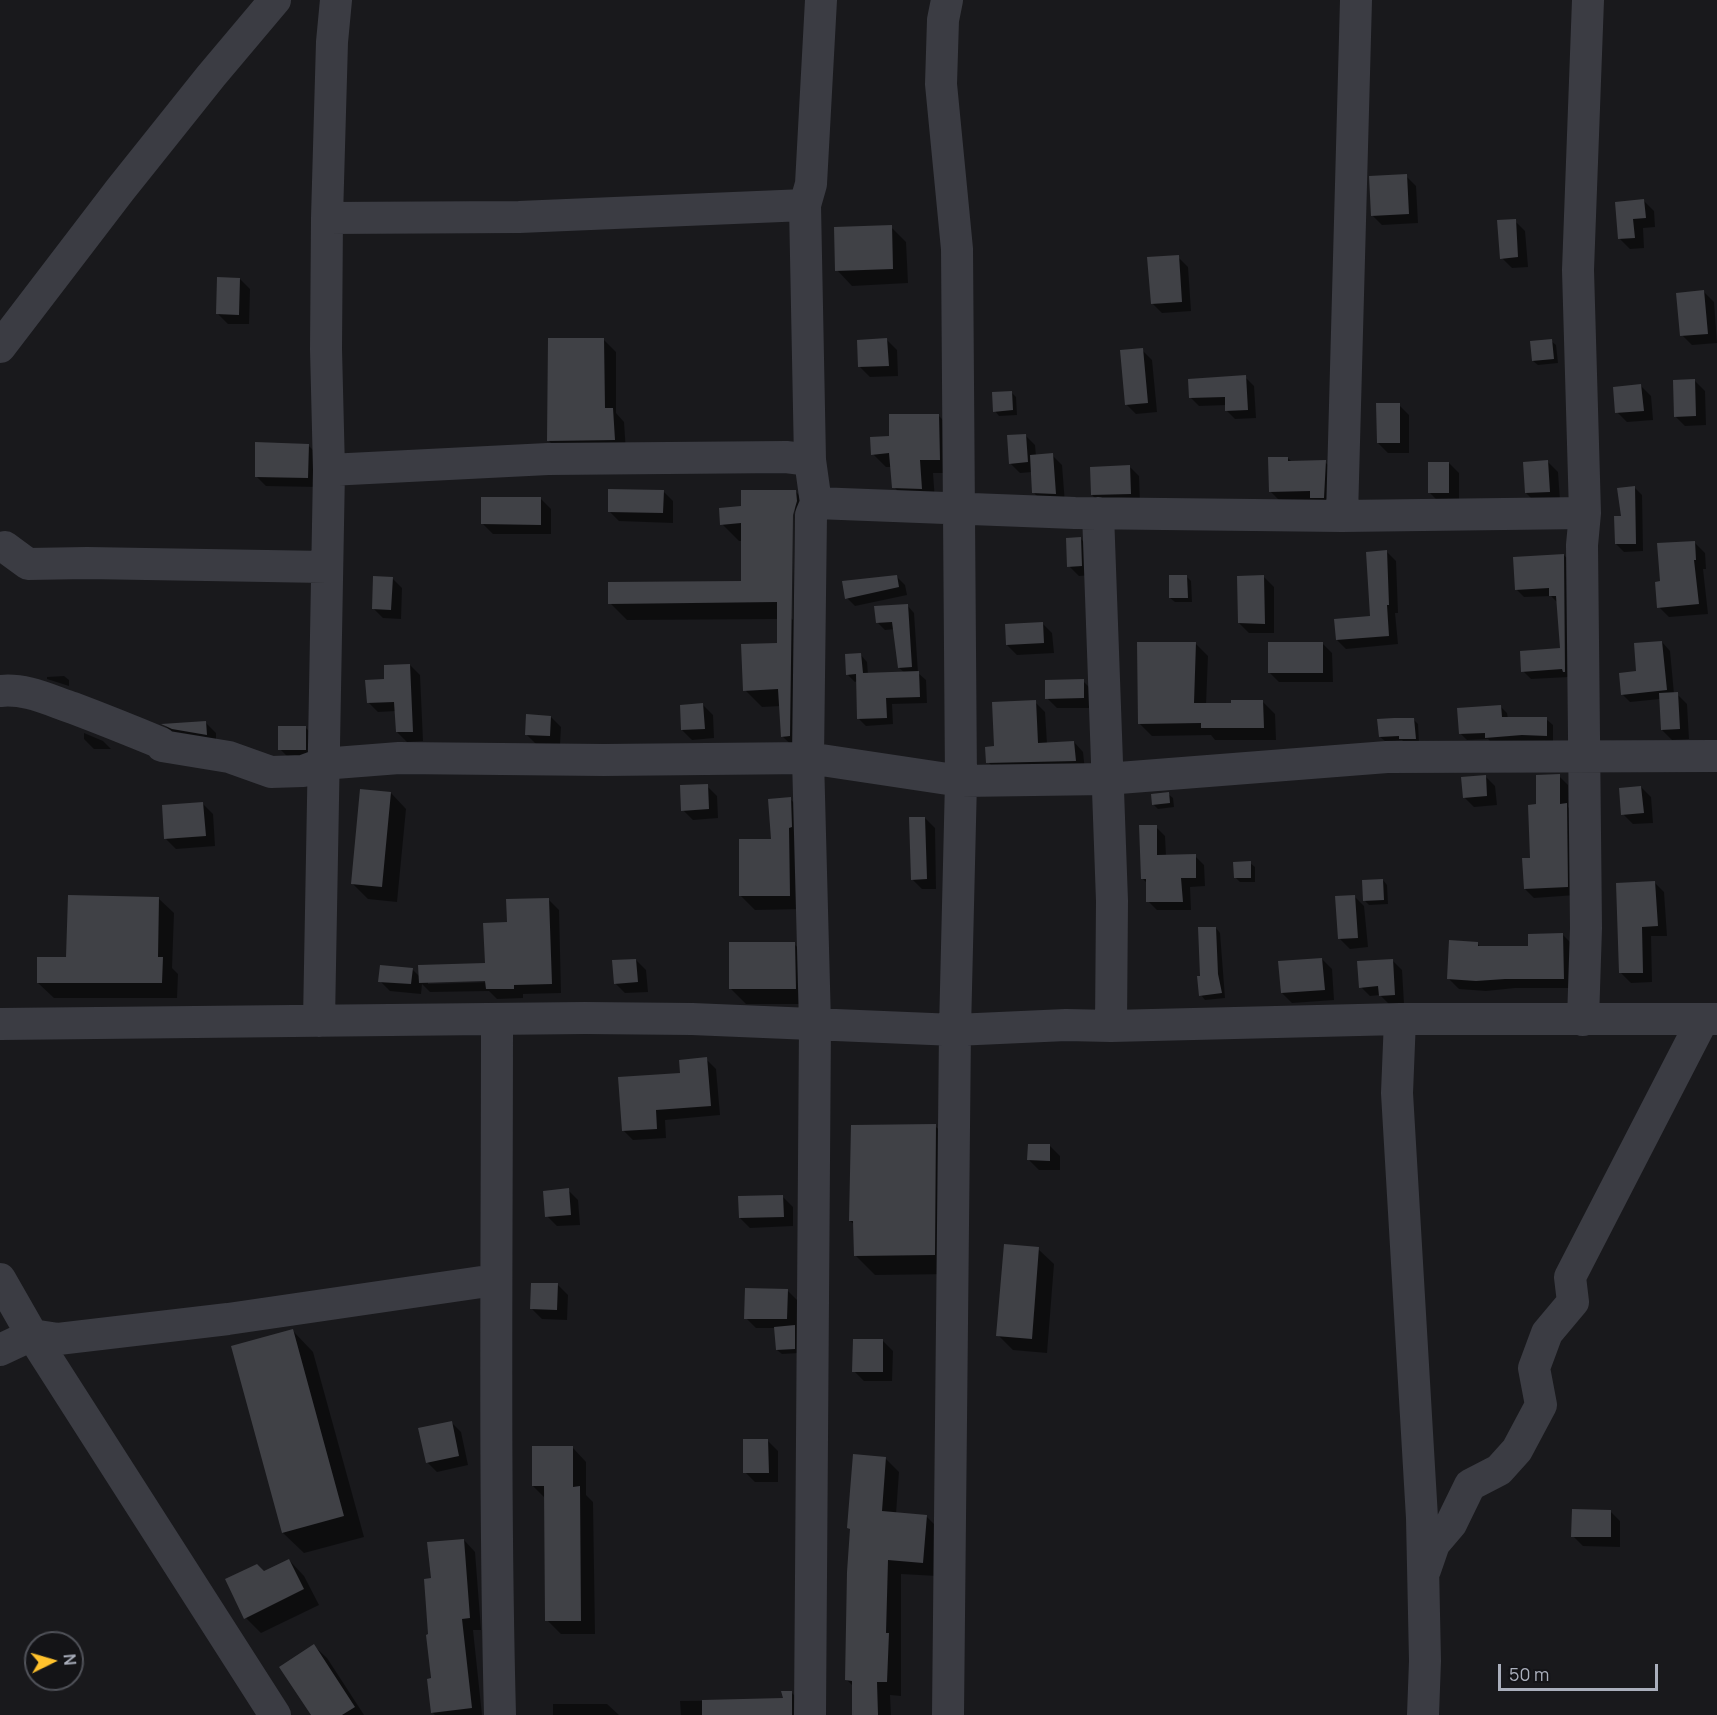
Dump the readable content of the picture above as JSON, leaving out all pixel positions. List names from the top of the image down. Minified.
{"scale_bar":"50 m","north":"right"}
